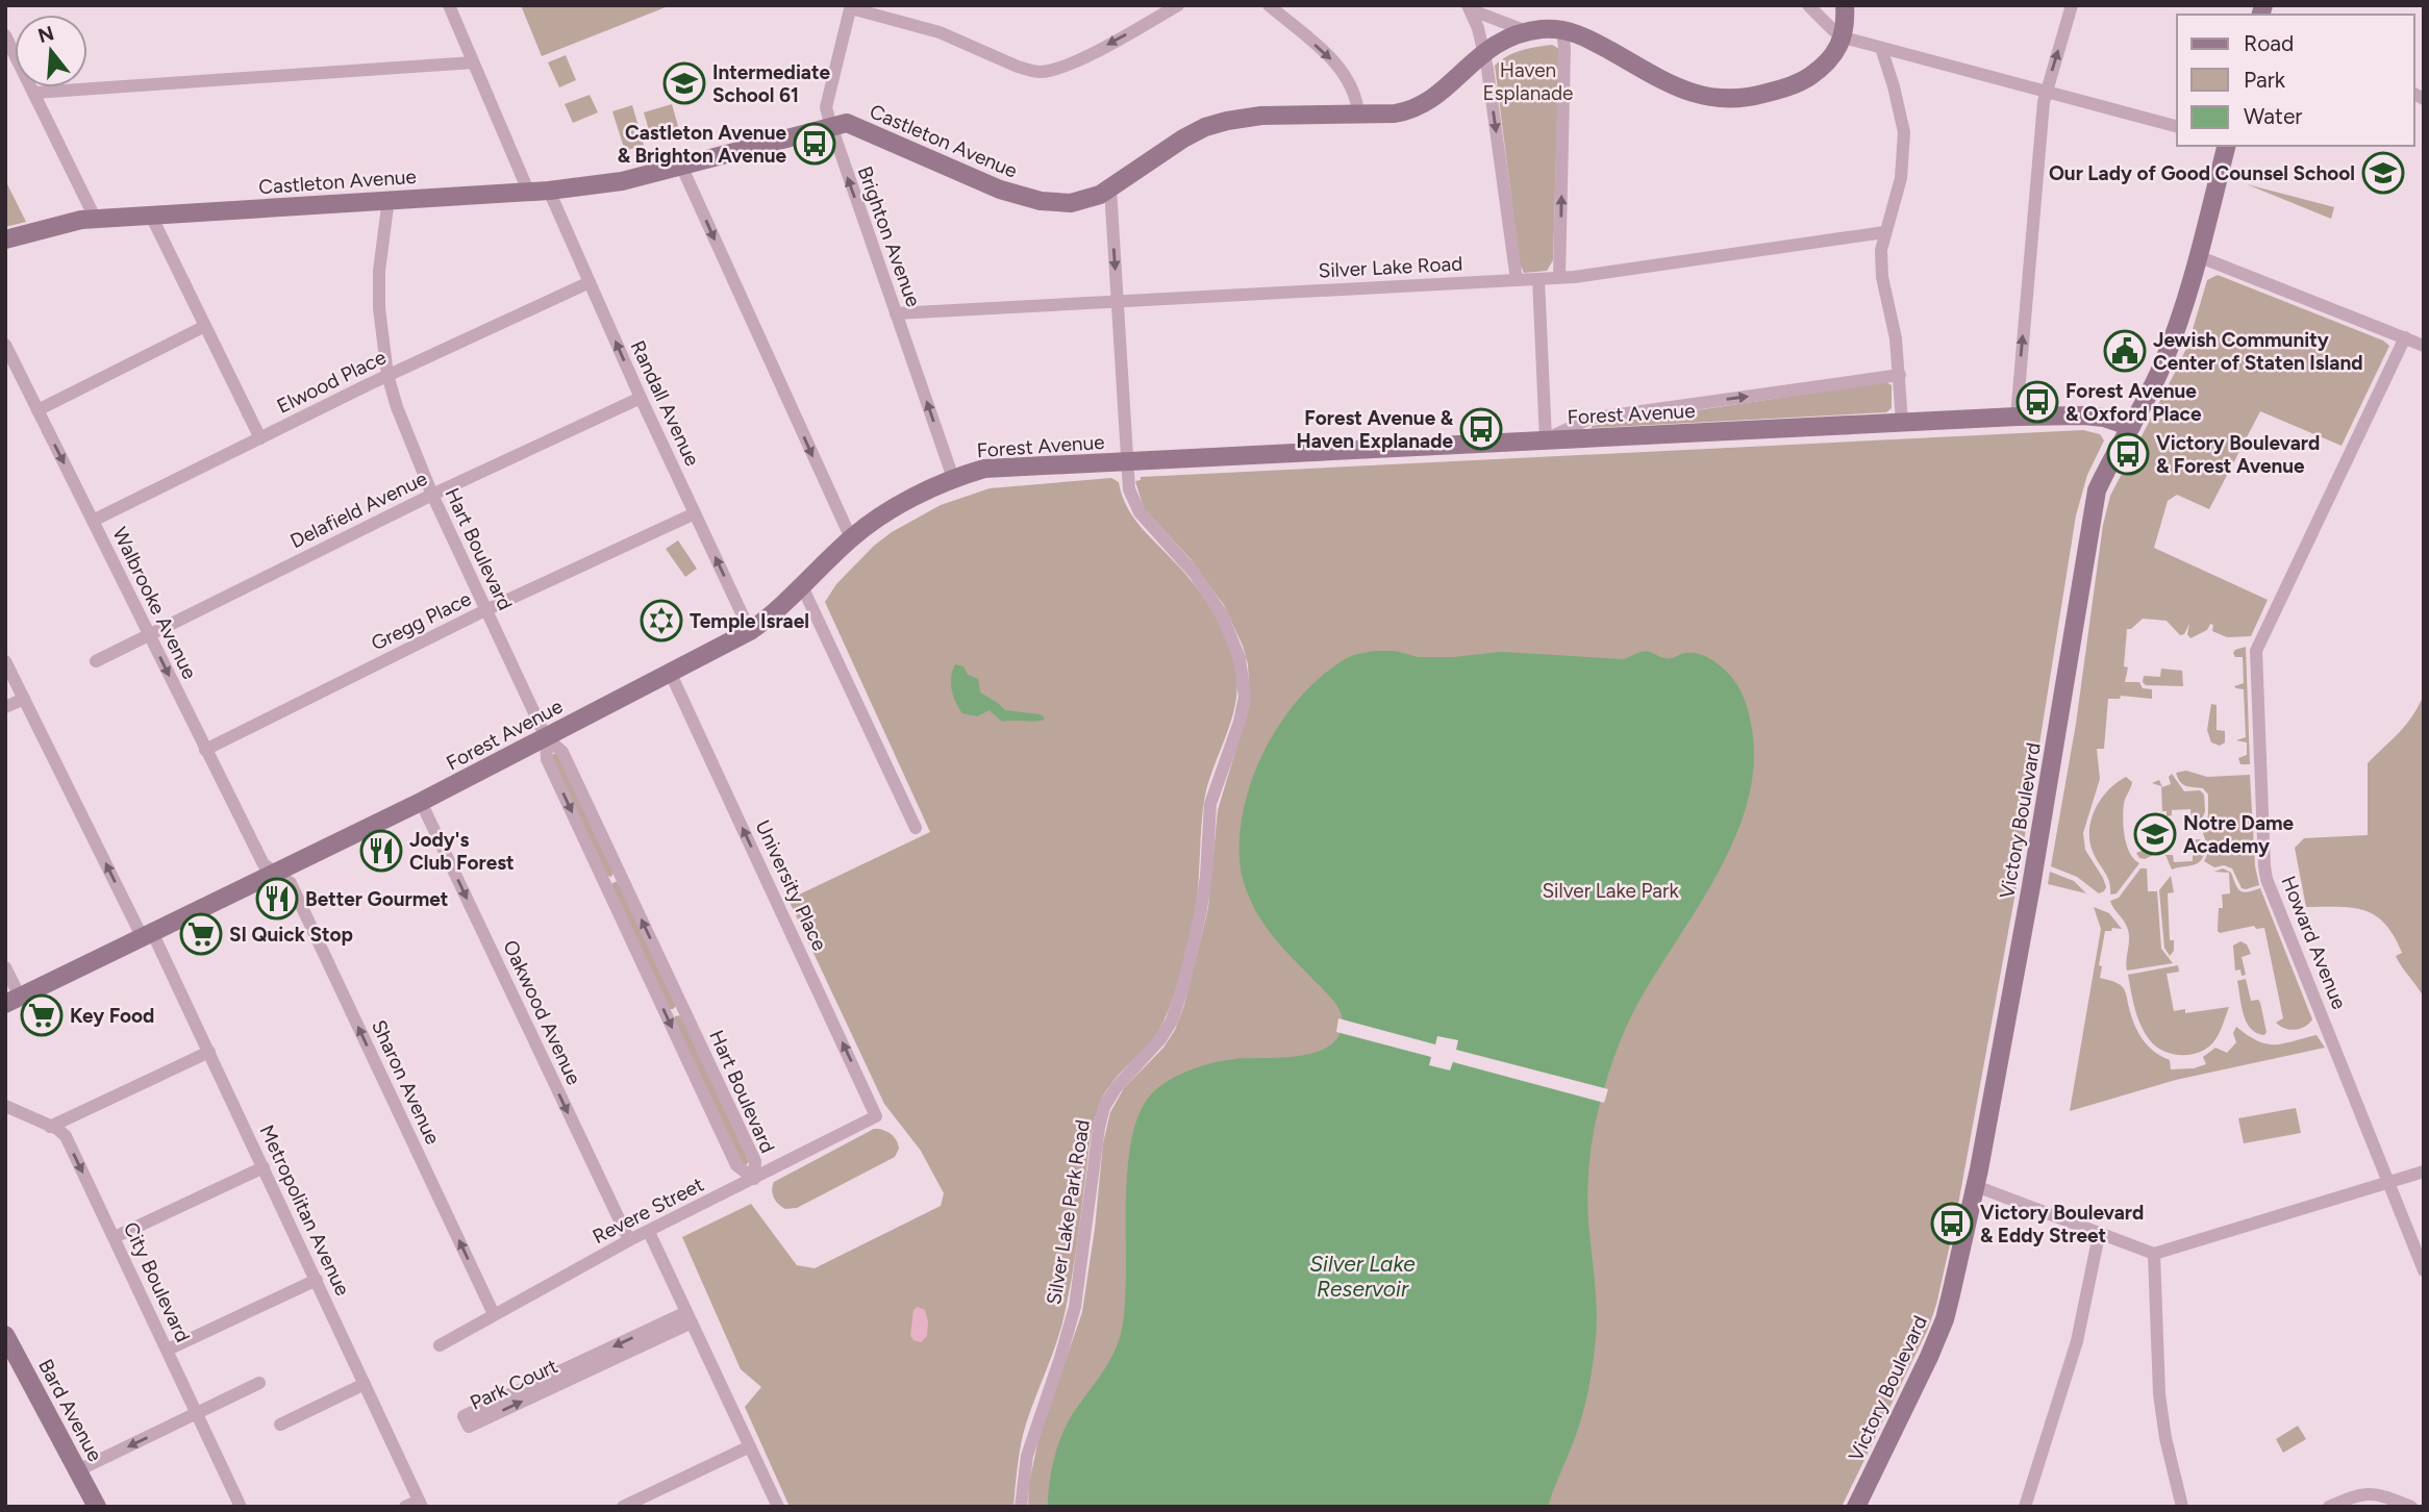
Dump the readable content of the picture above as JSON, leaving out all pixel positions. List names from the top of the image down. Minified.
{"streets":{"main road":["Castleton Avenue","Forest Avenue","Victory Boulevard","Bard Avenue"],"street":["Brighton Avenue","Silver Lake Road","Elwood Place","Randall Avenue","Delafield Avenue","Hart Boulevard","Walbrooke Avenue","Gregg Place","University Place","Howard Avenue","Oakwood Avenue","Sharon Avenue","Metropolitan Avenue","Revere Street","Silver Lake Park Road","City Boulevard","Park Court"]},"crossings":[["Castleton Avenue","Brighton Avenue"],["Castleton Avenue","Randall Avenue"],["Castleton Avenue","Hart Boulevard"],["Castleton Avenue","Silver Lake Park Road"],["Brighton Avenue","Silver Lake Road"],["Brighton Avenue","Forest Avenue"],["Silver Lake Road","Silver Lake Park Road"],["Elwood Place","Randall Avenue"],["Elwood Place","Hart Boulevard"],["Elwood Place","Walbrooke Avenue"],["Randall Avenue","Forest Avenue"],["Randall Avenue","Delafield Avenue"],["Randall Avenue","Gregg Place"],["Forest Avenue","Hart Boulevard"],["Forest Avenue","Walbrooke Avenue"],["Forest Avenue","Victory Boulevard"],["Forest Avenue","University Place"],["Forest Avenue","Oakwood Avenue"],["Forest Avenue","Sharon Avenue"],["Forest Avenue","Metropolitan Avenue"],["Forest Avenue","Silver Lake Park Road"],["Delafield Avenue","Hart Boulevard"],["Delafield Avenue","Walbrooke Avenue"],["Hart Boulevard","Gregg Place"],["Hart Boulevard","Revere Street"],["Walbrooke Avenue","Gregg Place"],["Walbrooke Avenue","Sharon Avenue"],["University Place","Revere Street"],["Oakwood Avenue","Revere Street"],["Sharon Avenue","Revere Street"]],"one_way":["Brighton Avenue","Randall Avenue","Walbrooke Avenue","University Place","Oakwood Avenue","Sharon Avenue"],"water":["Silver Lake Reservoir"],"parks":["Haven Esplanade","Silver Lake Park"],"places":{"school or university":["Intermediate School 61","Our Lady of Good Counsel School","Notre Dame Academy"],"bus stop":["Castleton Avenue & Brighton Avenue","Forest Avenue & Oxford Place","Forest Avenue & Haven Explanade","Victory Boulevard & Forest Avenue","Victory Boulevard & Eddy Street"],"public building":["Jewish Community Center of Staten Island"],"synagogue":["Temple Israel"],"restaurant":["Jody's Club Forest","Better Gourmet"],"supermarket":["SI Quick Stop","Key Food"]},"legend":["Road","Park","Water"],"north":"top"}
